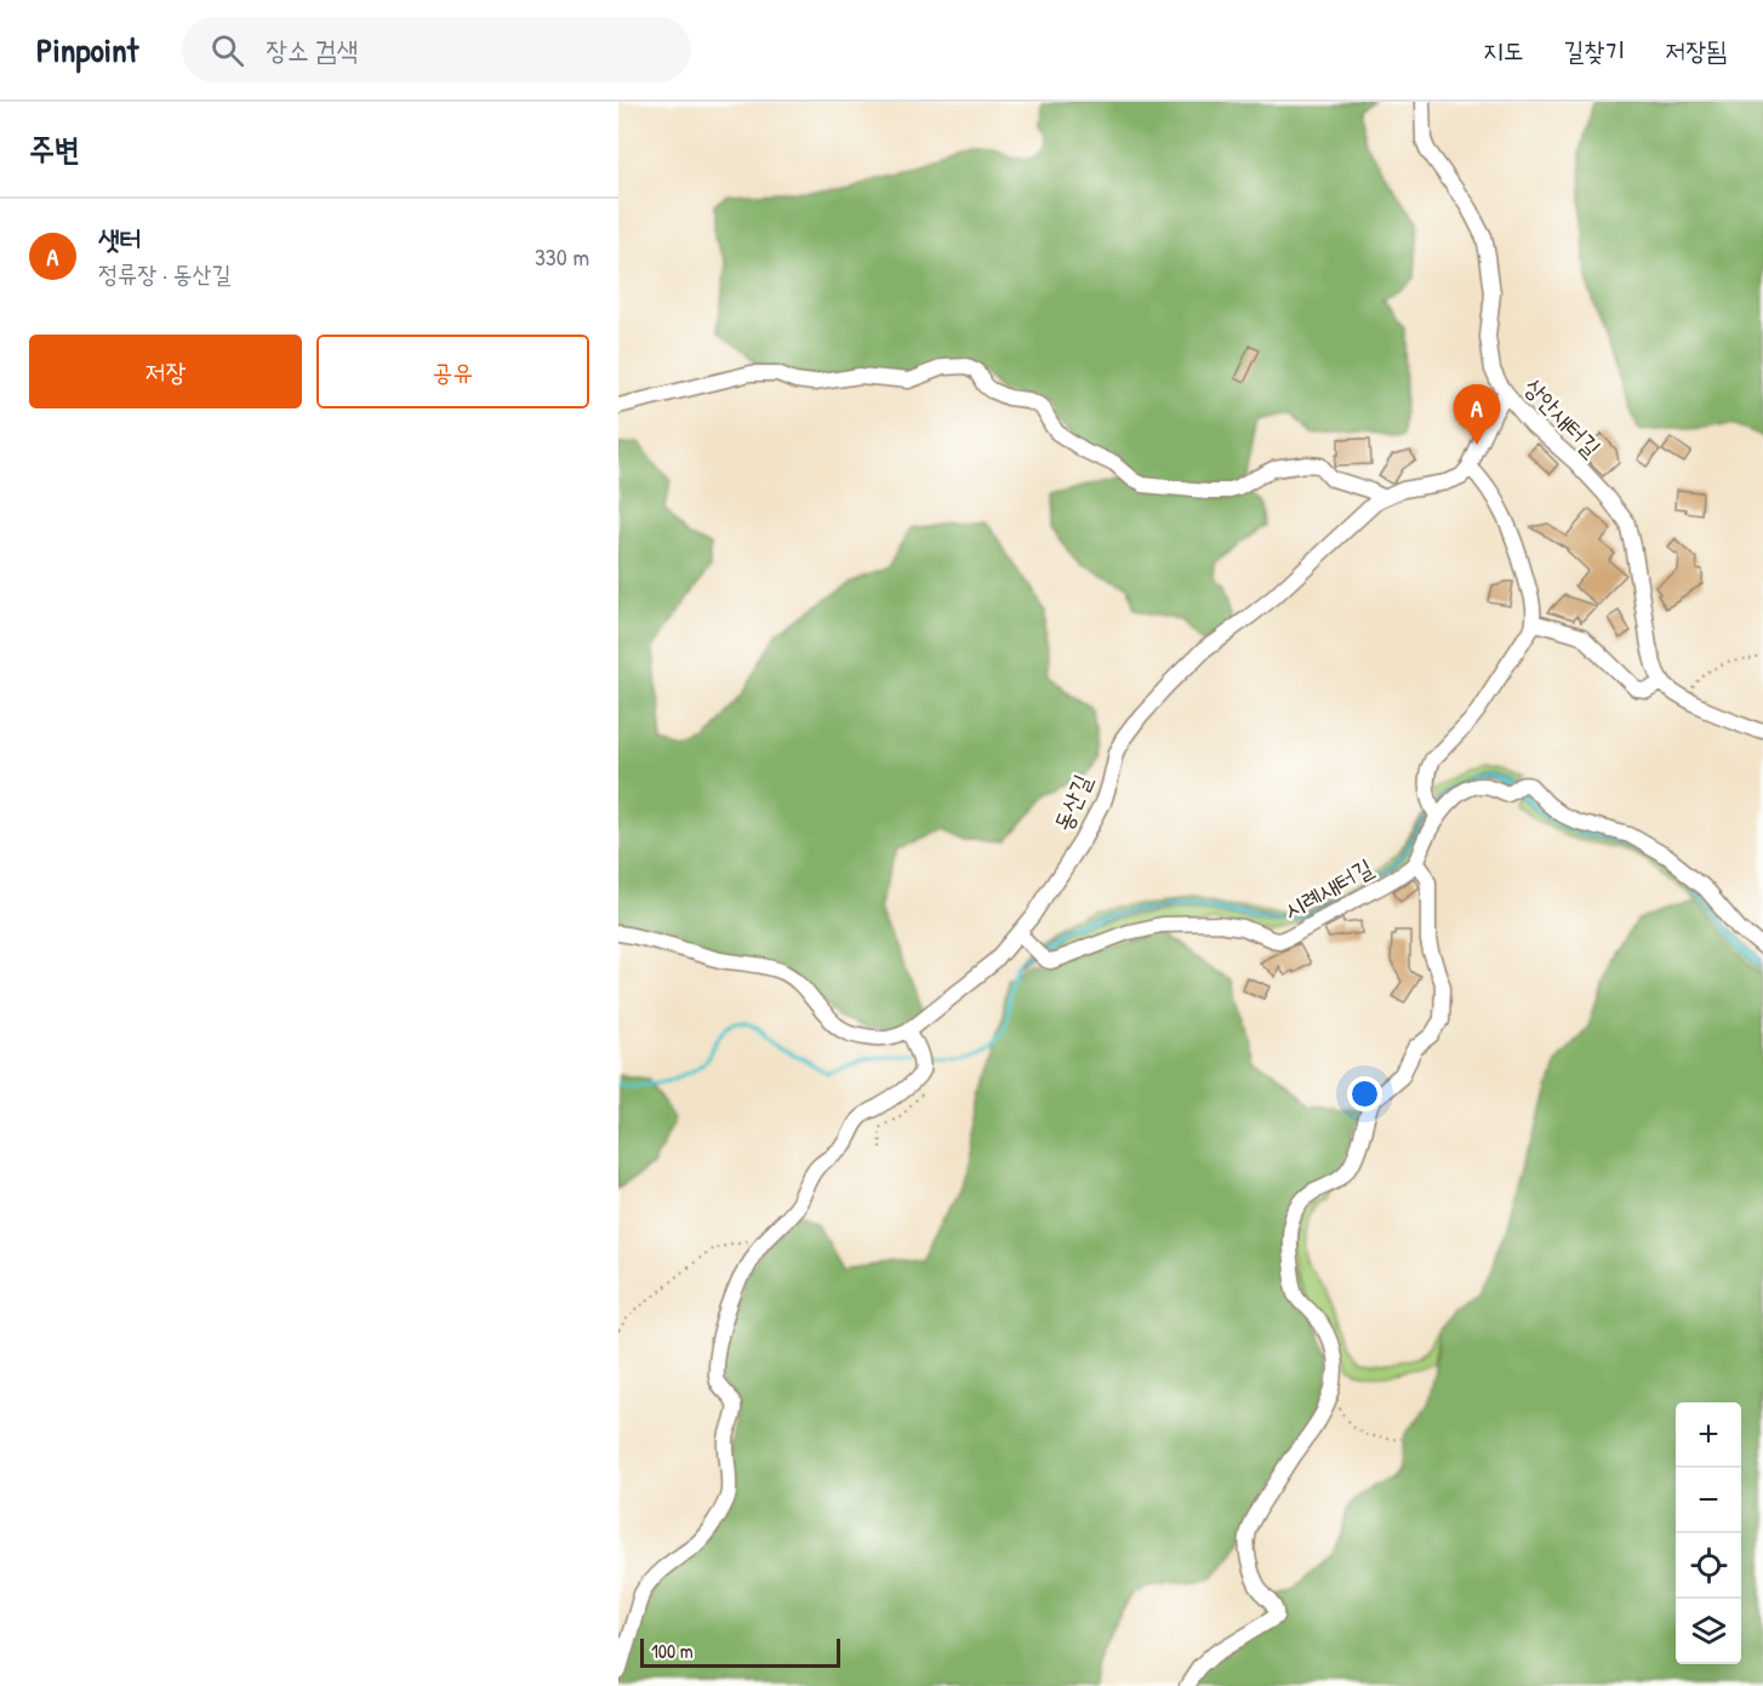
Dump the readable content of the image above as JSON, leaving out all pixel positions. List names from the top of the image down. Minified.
{"streets":{"street":["상안새터길","동산길","시례새터길"]},"crossings":[["동산길","시례새터길"]],"scale_bar":"100 m","page":{"header":"Pinpoint","search":"장소 검색","nav":["지도","길찾기","저장됨"],"heading":"주변","list":[{"mark":"A","name":"샛터","note":"정류장 · 동산길","value":"330 m"}],"buttons":["저장","공유"],"pins":"A","map_buttons":["+","−"],"scale":"100 m"}}
